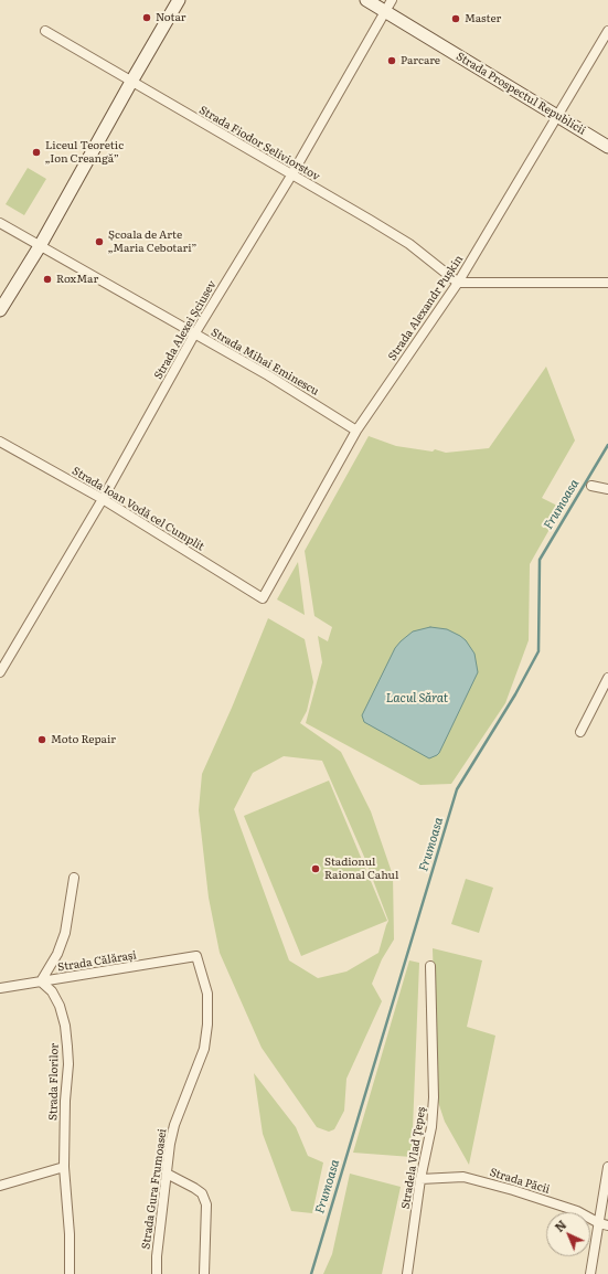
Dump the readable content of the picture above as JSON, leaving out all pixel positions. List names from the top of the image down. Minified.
{"streets":{"main road":["Strada Prospectul Republicii"],"street":["Strada Fiodor Seliviorstov","Strada Alexandr Pușkin","Strada Alexei Șciusev","Strada Mihai Eminescu","Strada Ioan Vodă cel Cumplit","Strada Călărași","Strada Florilor","Stradela Vlad Țepeş","Strada Păcii","Strada Gura Frumoasei"]},"crossings":[["Strada Prospectul Republicii","Strada Alexandr Pușkin"],["Strada Prospectul Republicii","Strada Alexei Șciusev"],["Strada Fiodor Seliviorstov","Strada Alexandr Pușkin"],["Strada Fiodor Seliviorstov","Strada Alexei Șciusev"],["Strada Alexandr Pușkin","Strada Mihai Eminescu"],["Strada Alexandr Pușkin","Strada Ioan Vodă cel Cumplit"],["Strada Alexei Șciusev","Strada Mihai Eminescu"],["Strada Alexei Șciusev","Strada Ioan Vodă cel Cumplit"],["Strada Călărași","Strada Florilor"],["Strada Călărași","Strada Gura Frumoasei"],["Stradela Vlad Țepeş","Strada Păcii"]],"water":["Frumoasa","Lacul Sărat"],"places":["Notar","Master","Parcare","Liceul Teoretic „Ion Creangă”","Școala de Arte „Maria Cebotari”","RoxMar","Moto Repair","Stadionul Raional Cahul"],"north":"top left"}
